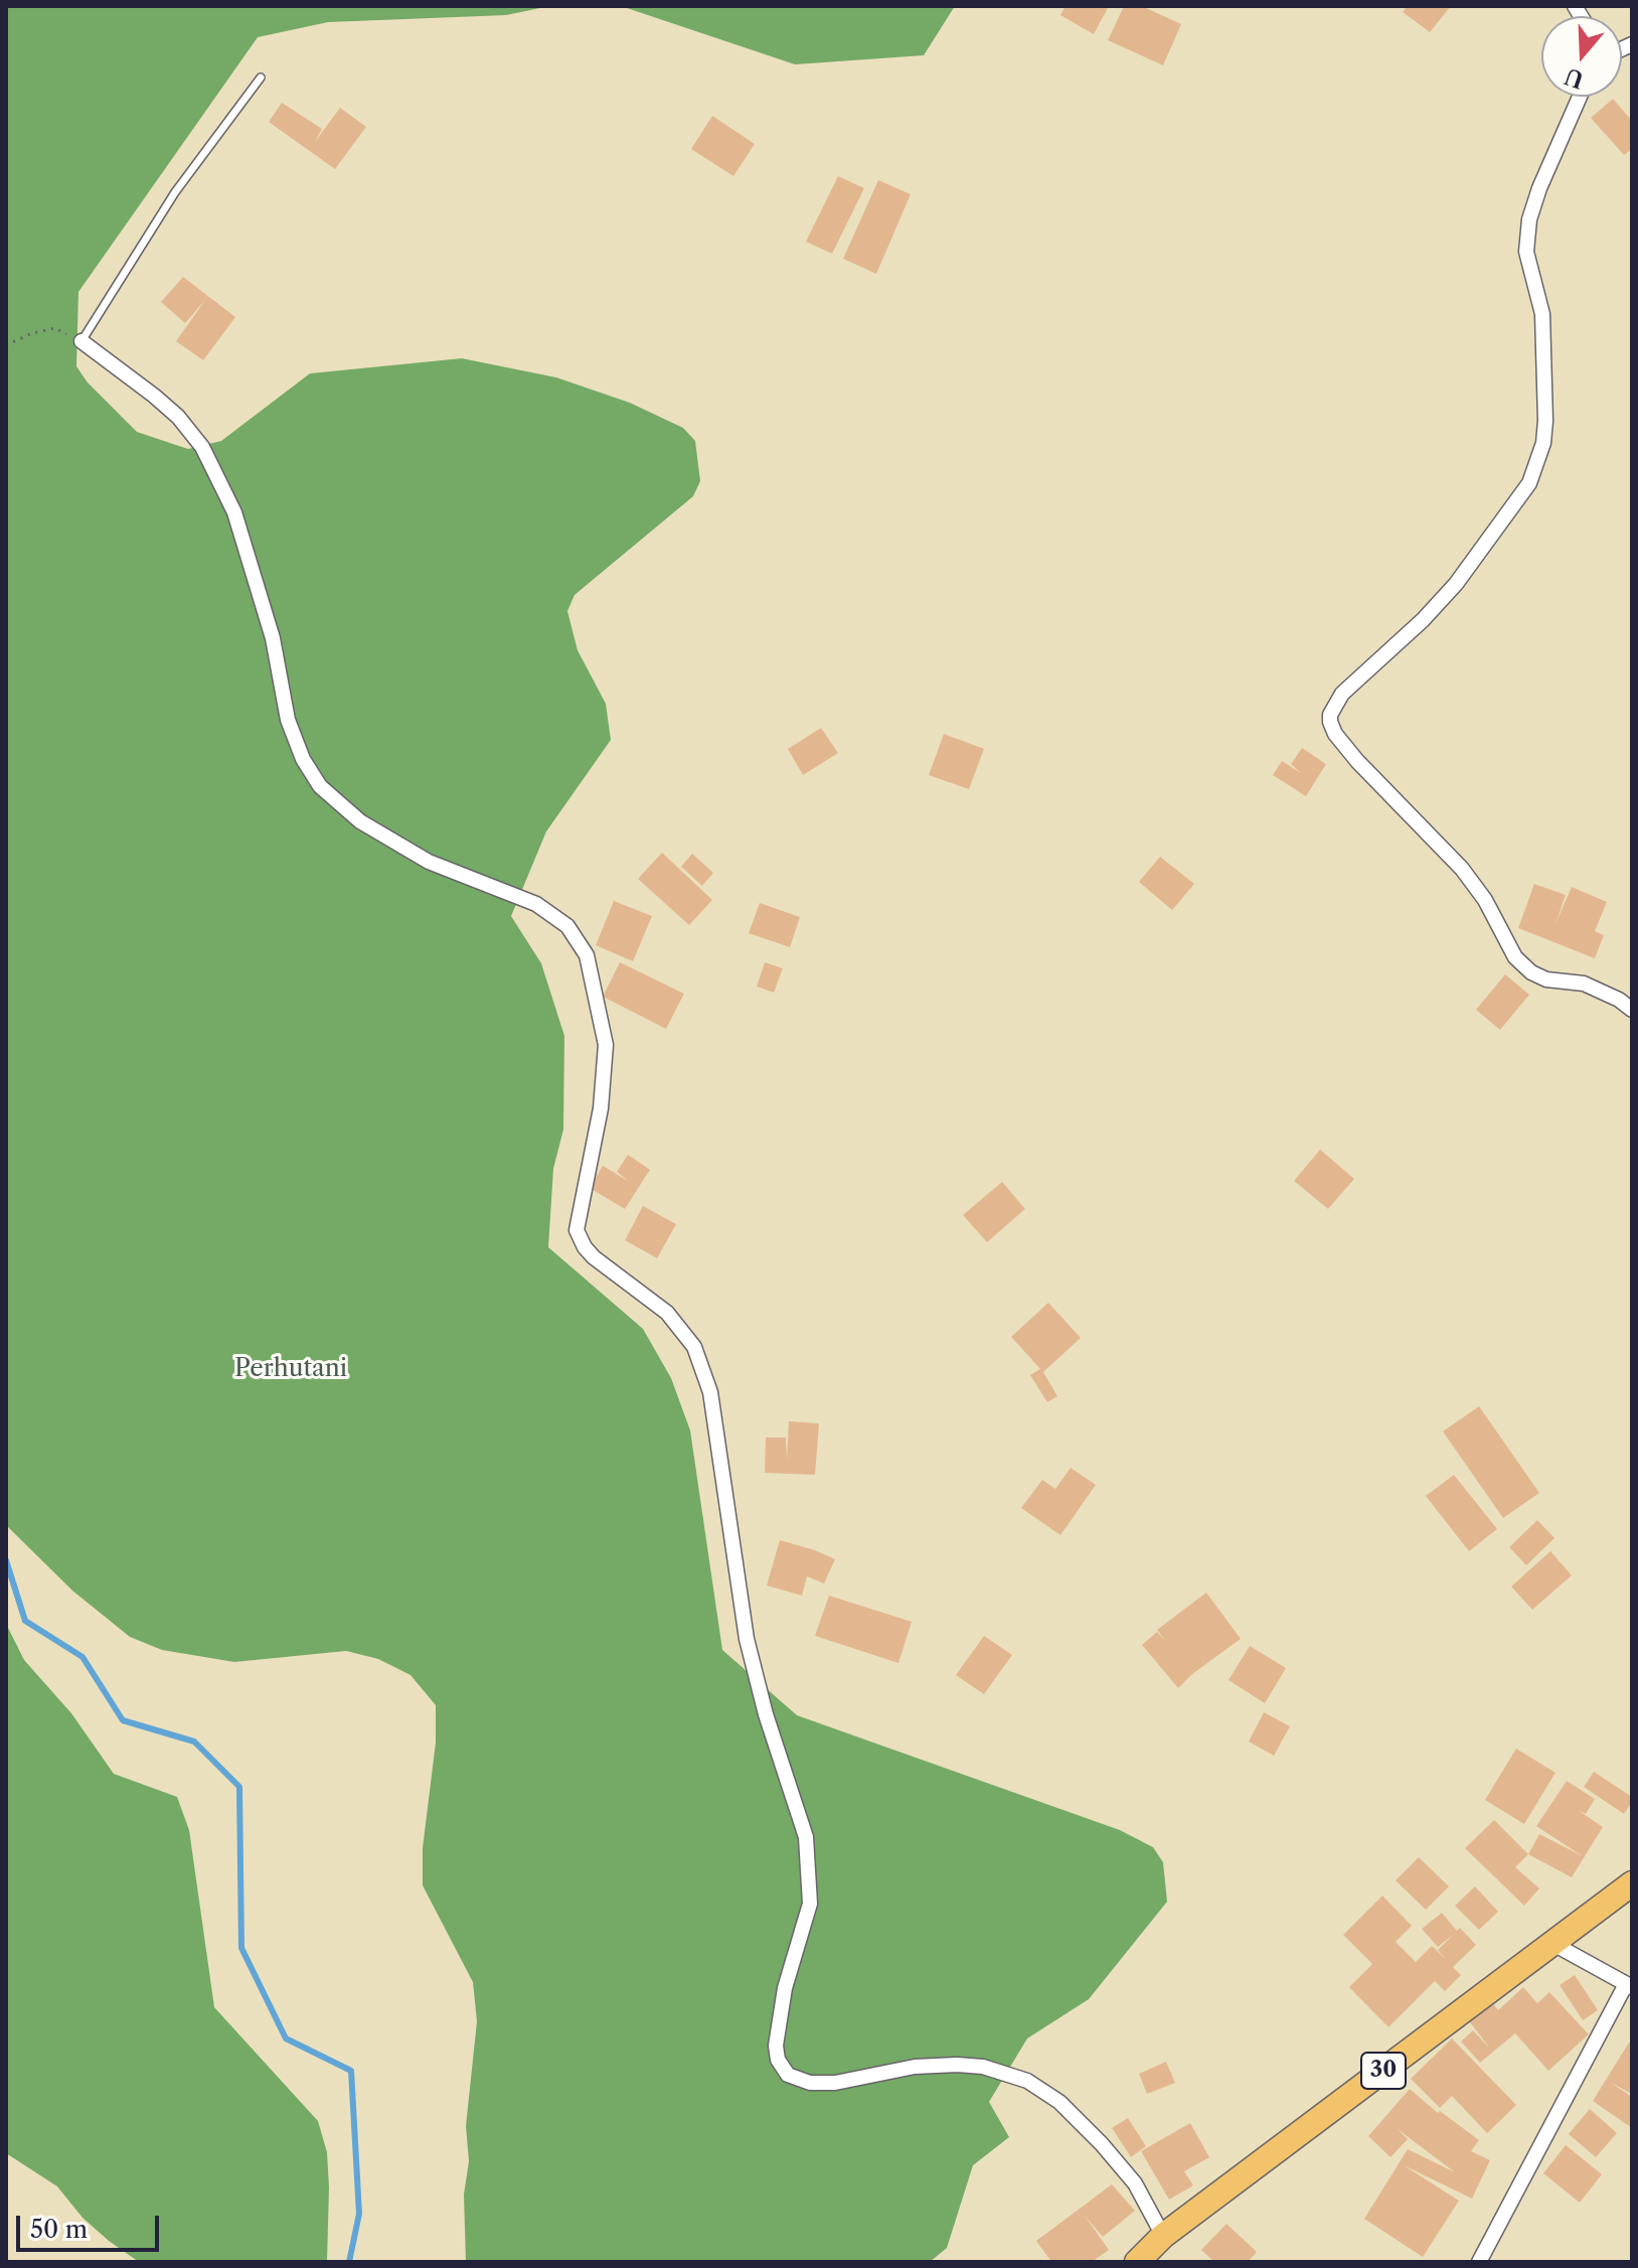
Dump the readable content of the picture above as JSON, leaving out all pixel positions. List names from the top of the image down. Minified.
{"streets":{"highway":["30"]},"parks":["Perhutani"],"scale_bar":"50 m","north":"bottom"}
